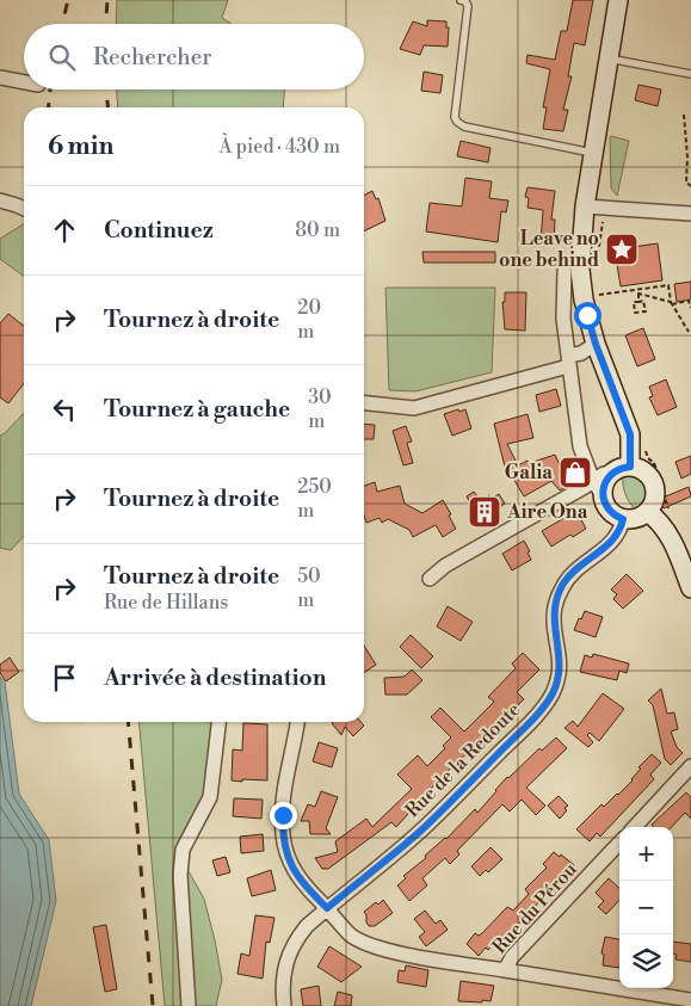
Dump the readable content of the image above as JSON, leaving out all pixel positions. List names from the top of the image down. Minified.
{"streets":{"street":["Rue de la Redoute","Rue du Pérou"]},"places":{"place":["Leave no one behind"],"shop":["Galia"],"building":["Aire Ona"]},"page":{"search":"Rechercher","heading":["6 min","À pied · 430 m"],"list":[["Continuez","80 m"],["Tournez à droite","20 m"],["Tournez à gauche","30 m"],["Tournez à droite","250 m"],["Tournez à droite","Rue de Hillans","50 m"],"Arrivée à destination"],"map_buttons":["+","−"]}}
